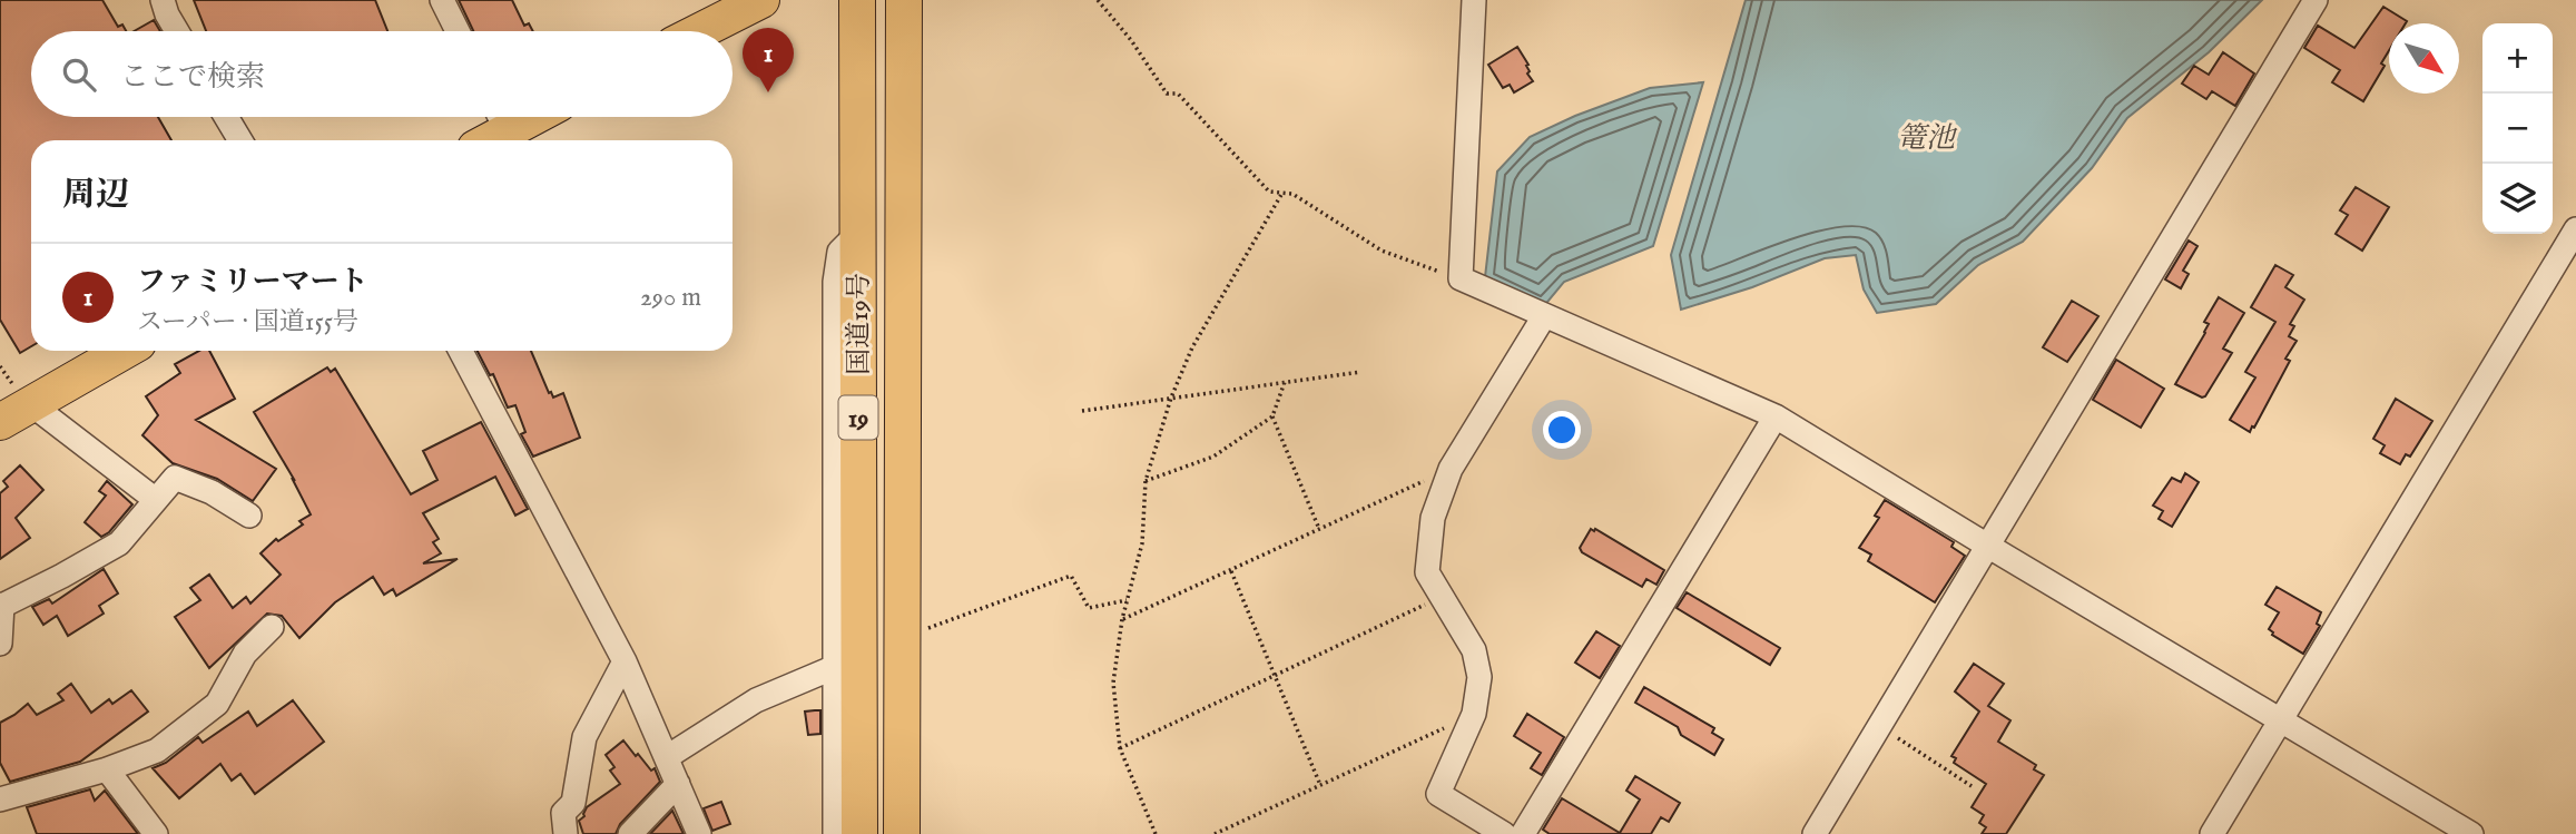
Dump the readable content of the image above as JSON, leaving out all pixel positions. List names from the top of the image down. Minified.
{"streets":{"highway":["国道19号","19"]},"water":["篭池"],"north":"bottom right","page":{"map_buttons":["+","−"],"pins":"1","search":"ここで検索","heading":"周辺","list":[{"mark":"1","name":"ファミリーマート","note":"スーパー · 国道155号","value":"290 m"}]}}
